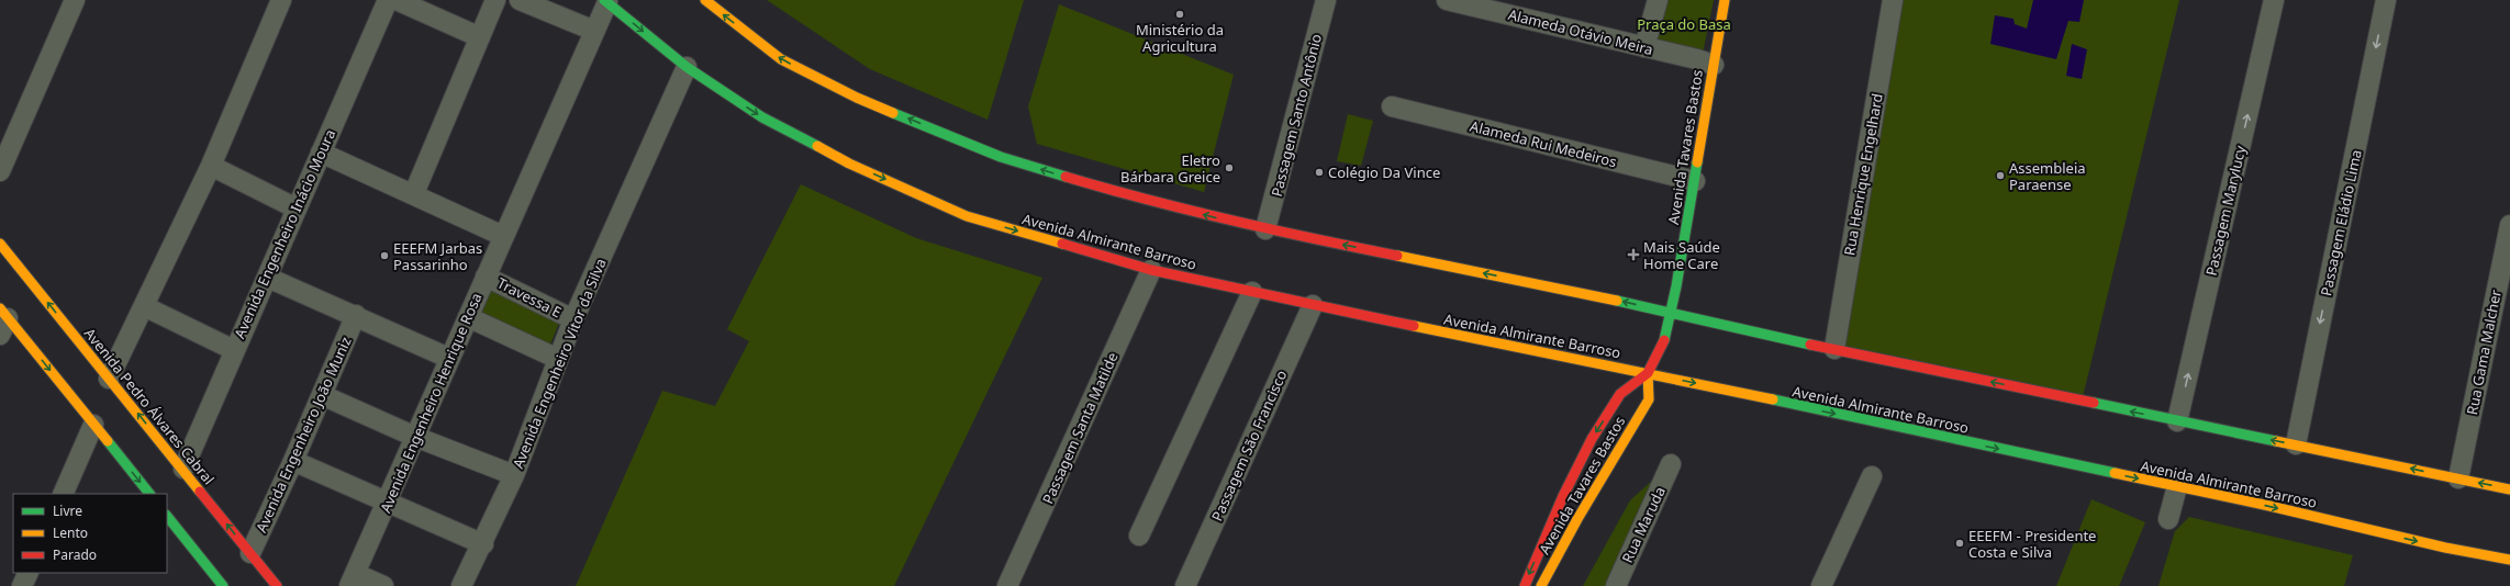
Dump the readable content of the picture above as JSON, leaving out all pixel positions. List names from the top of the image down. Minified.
{"streets":{"main road":["Avenida Tavares Bastos","Avenida Almirante Barroso","Avenida Pedro Álvares Cabral"],"street":["Alameda Otávio Meira","Passagem Santo Antônio","Alameda Rui Medeiros","Rua Henrique Engelhard","Passagem Marylucy","Passagem Eládio Lima","Avenida Engenheiro Inácio Moura","Travessa E","Rua Gama Malcher","Avenida Engenheiro Vitor da Silva","Avenida Engenheiro Henrique Rosa","Passagem Santa Matilde","Avenida Engenheiro João Muniz","Passagem São Francisco","Rua Maruda"]},"crossings":[["Alameda Otávio Meira","Avenida Tavares Bastos"],["Alameda Rui Medeiros","Avenida Tavares Bastos"],["Avenida Tavares Bastos","Avenida Almirante Barroso"],["Avenida Engenheiro Inácio Moura","Avenida Pedro Álvares Cabral"],["Avenida Almirante Barroso","Avenida Engenheiro Vitor da Silva"],["Avenida Almirante Barroso","Avenida Engenheiro Henrique Rosa"],["Avenida Almirante Barroso","Passagem Santa Matilde"],["Avenida Almirante Barroso","Passagem São Francisco"],["Travessa E","Avenida Engenheiro Vitor da Silva"],["Travessa E","Avenida Engenheiro Henrique Rosa"],["Avenida Pedro Álvares Cabral","Avenida Engenheiro João Muniz"]],"one_way":["Passagem Marylucy","Passagem Eládio Lima"],"parks":["Praça do Basa"],"places":{"other":["Ministério da Agricultura","Eletro Bárbara Greice","Colégio Da Vince","Assembleia Paraense","EEEFM Jarbas Passarinho","EEEFM - Presidente Costa e Silva"],"health":["Mais Saúde Home Care"]},"legend":["Livre","Lento","Parado"]}
